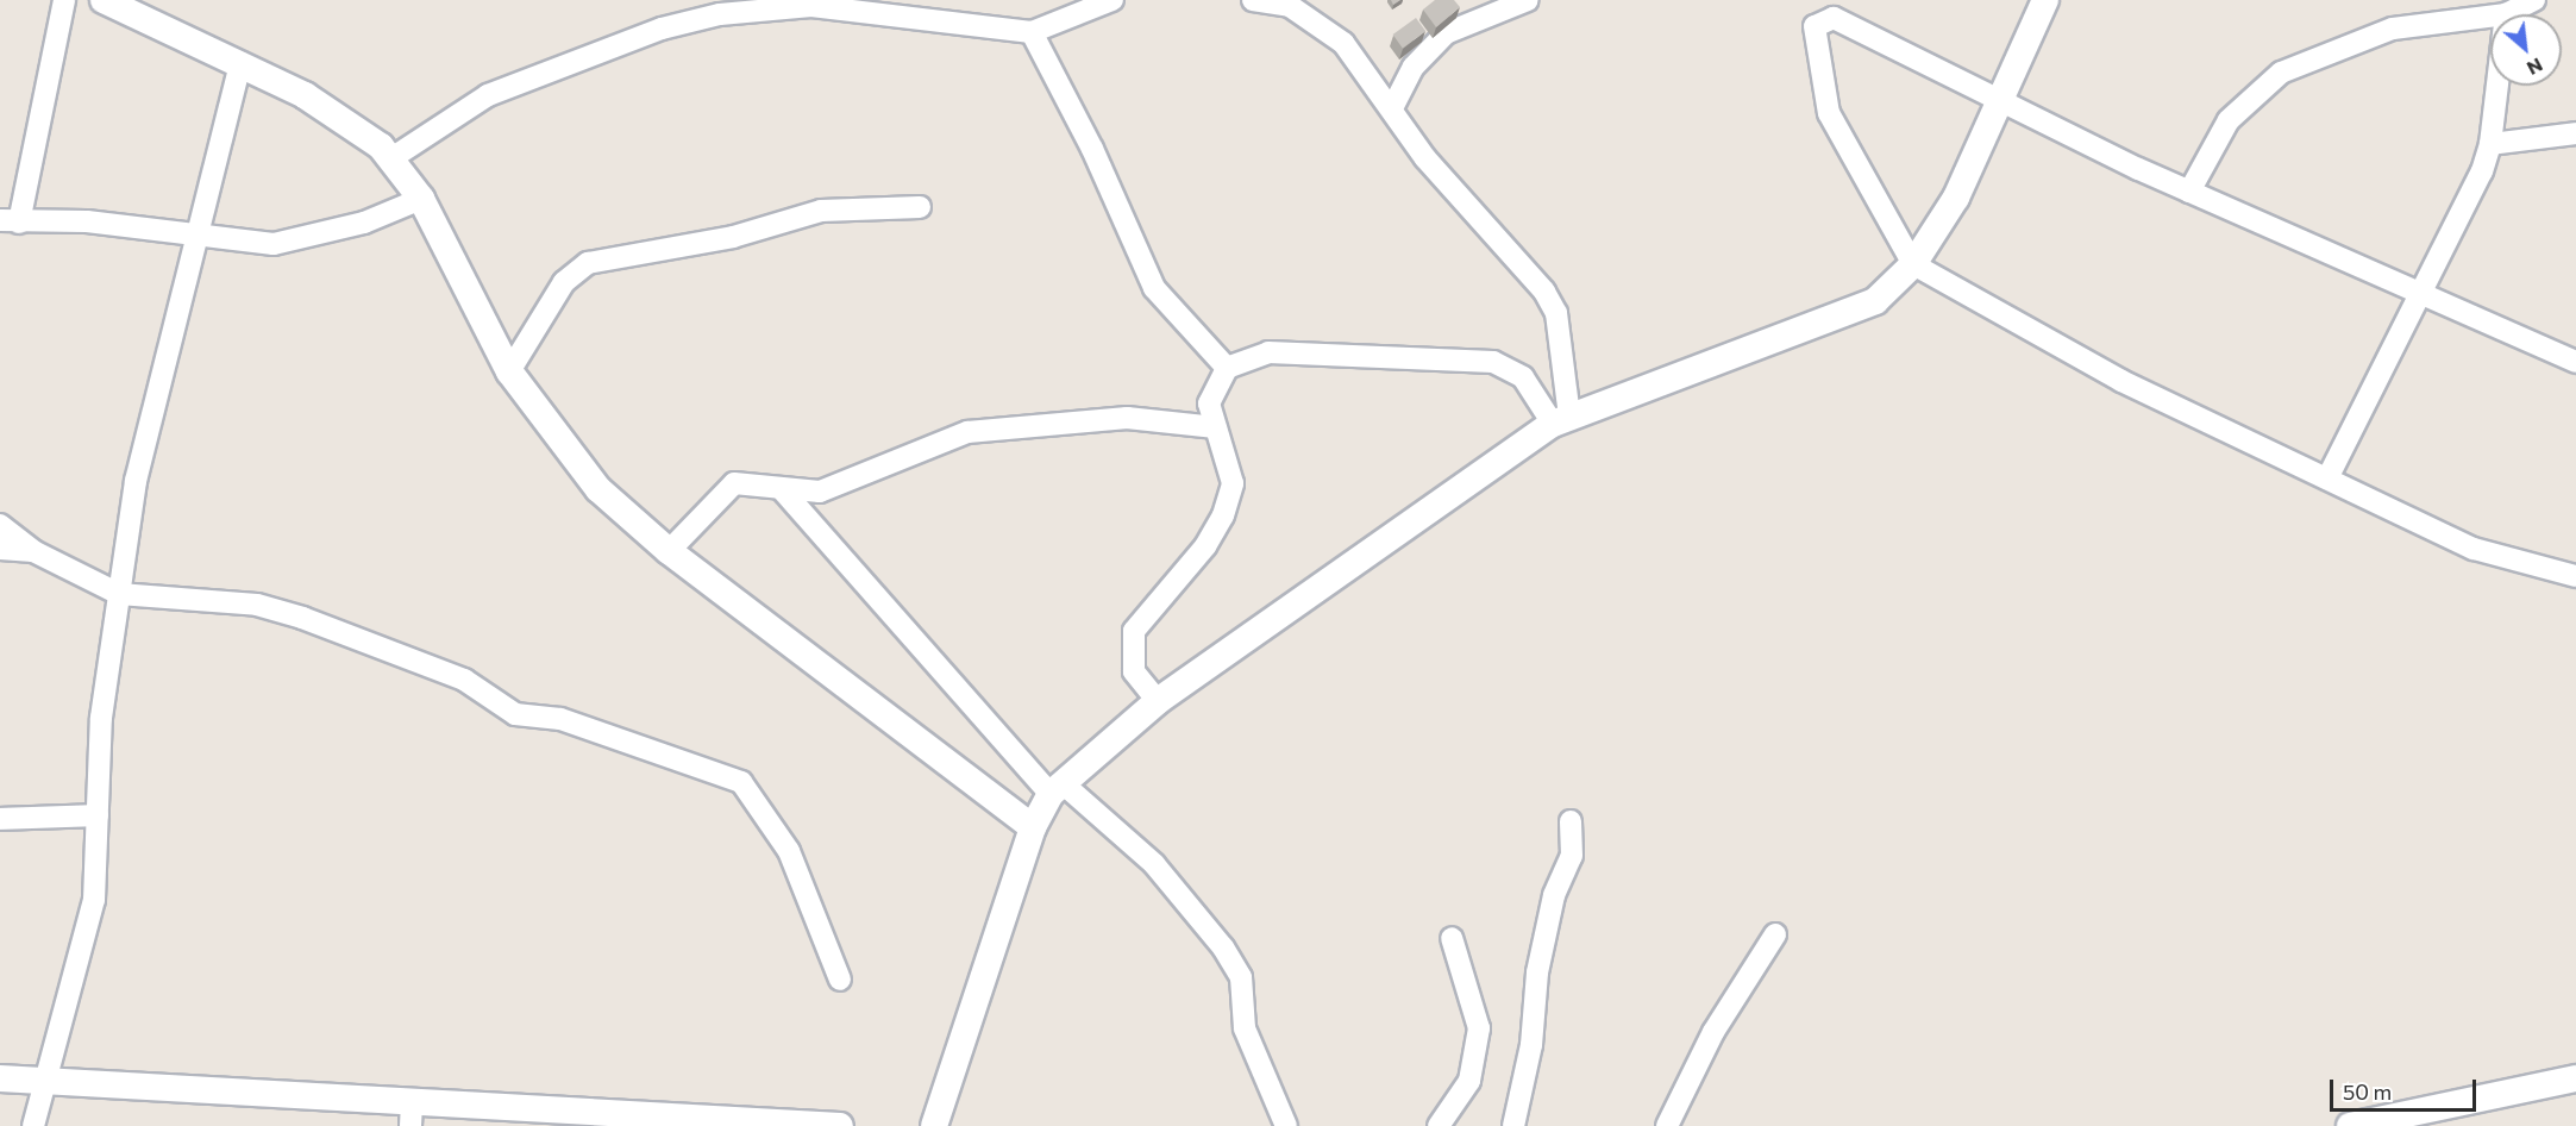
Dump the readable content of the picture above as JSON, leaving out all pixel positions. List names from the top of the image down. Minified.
{"scale_bar":"50 m","north":"bottom right"}
